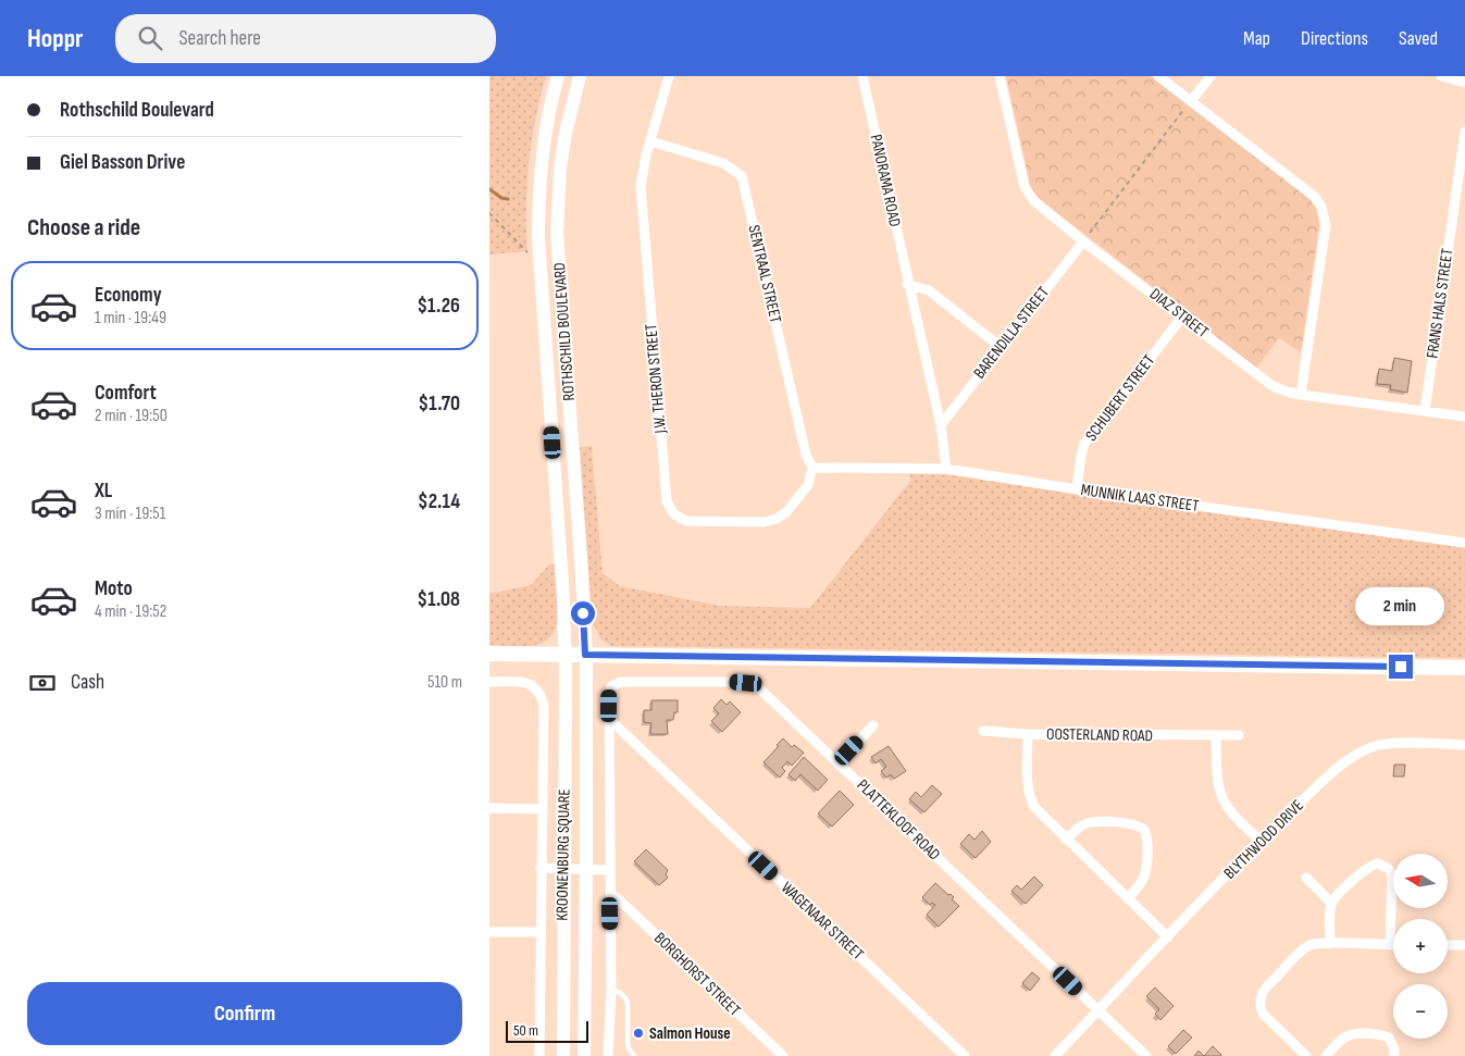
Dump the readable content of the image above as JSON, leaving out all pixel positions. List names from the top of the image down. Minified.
{"streets":{"street":["PANORAMA ROAD","SENTRAAL STREET","FRANS HALS STREET","DIAZ STREET","ROTHSCHILD BOULEVARD","BARENDILLA STREET","J.W. THERON STREET","SCHUBERT STREET","MUNNIK LAAS STREET","OOSTERLAND ROAD","PLATTEKLOOF ROAD","BLYTHWOOD DRIVE","KROONENBURG SQUARE","WAGENAAR STREET","BORGHORST STREET"]},"crossings":[["PANORAMA ROAD","BARENDILLA STREET"],["PANORAMA ROAD","MUNNIK LAAS STREET"],["SENTRAAL STREET","J.W. THERON STREET"],["SENTRAAL STREET","MUNNIK LAAS STREET"],["FRANS HALS STREET","DIAZ STREET"],["DIAZ STREET","BARENDILLA STREET"],["DIAZ STREET","SCHUBERT STREET"],["ROTHSCHILD BOULEVARD","KROONENBURG SQUARE"],["J.W. THERON STREET","MUNNIK LAAS STREET"],["SCHUBERT STREET","MUNNIK LAAS STREET"],["PLATTEKLOOF ROAD","BLYTHWOOD DRIVE"],["PLATTEKLOOF ROAD","WAGENAAR STREET"]],"places":["Salmon House"],"scale_bar":"50 m","north":"left","page":{"header":"Hoppr","search":"Search here","nav":["Map","Directions","Saved"],"banner":["Rothschild Boulevard","Giel Basson Drive"],"heading":"Choose a ride","list":[{"name":"Economy","note":"1 min · 19:49","value":"$1.26"},{"name":"Comfort","note":"2 min · 19:50","value":"$1.70"},{"name":"XL","note":"3 min · 19:51","value":"$2.14"},{"name":"Moto","note":"4 min · 19:52","value":"$1.08"}],"bubble":"2 min","pay":["Cash","510 m"],"map_buttons":["+","−"],"buttons":"Confirm","scale":"50 m"}}
